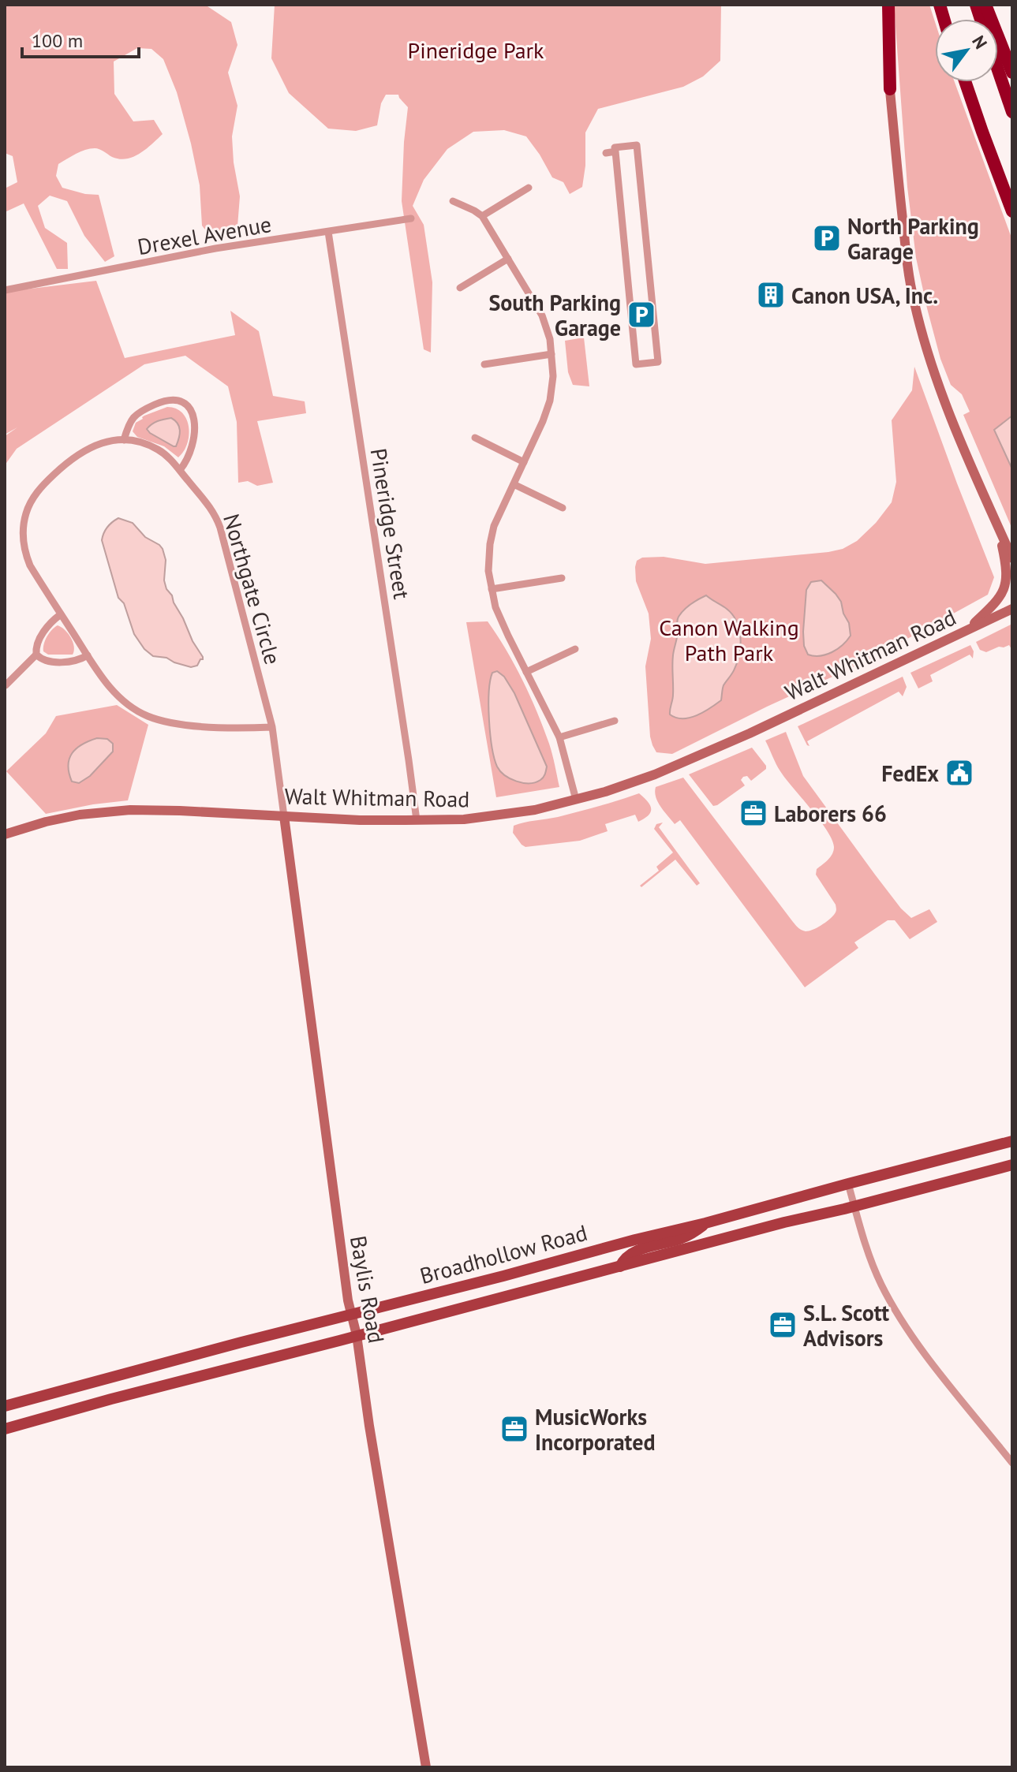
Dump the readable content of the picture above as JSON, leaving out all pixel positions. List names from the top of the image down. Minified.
{"streets":{"main road":["Walt Whitman Road","Broadhollow Road","Baylis Road"],"street":["Drexel Avenue","Pineridge Street","Northgate Circle"]},"crossings":[["Drexel Avenue","Pineridge Street"],["Pineridge Street","Walt Whitman Road"],["Northgate Circle","Walt Whitman Road"],["Northgate Circle","Baylis Road"],["Walt Whitman Road","Baylis Road"],["Broadhollow Road","Baylis Road"]],"parks":["Pineridge Park","Canon Walking Path Park"],"places":{"parking":["North Parking Garage","South Parking Garage"],"building":["Canon USA, Inc."],"public building":["FedEx"],"office":["Laborers 66","S.L. Scott Advisors","MusicWorks Incorporated"]},"scale_bar":"100 m","north":"top right"}
